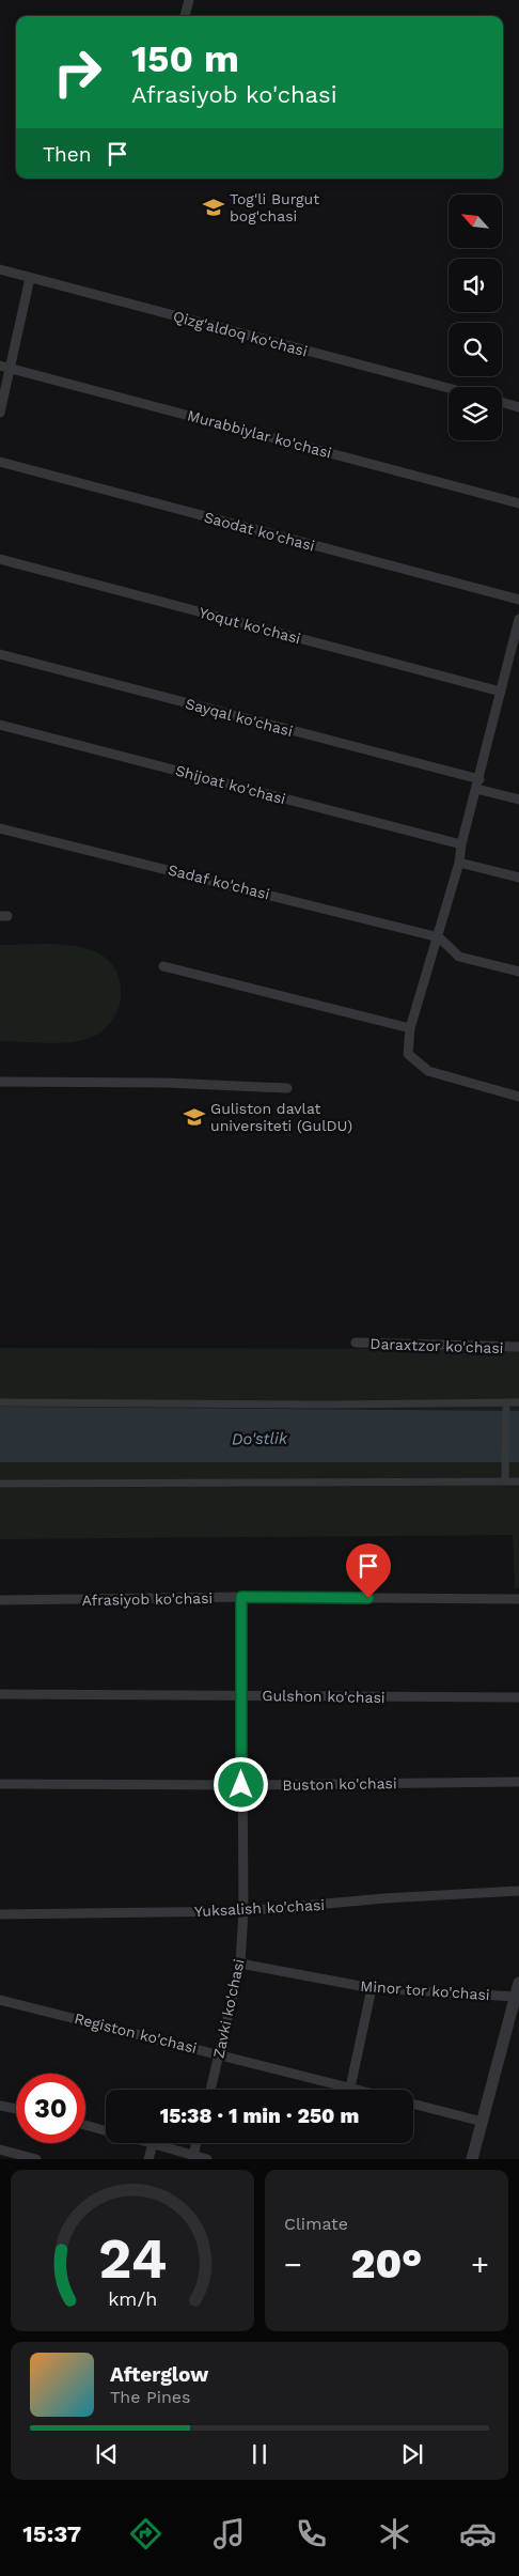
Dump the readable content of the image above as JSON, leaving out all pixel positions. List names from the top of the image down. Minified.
{"streets":{"street":["Qizg'aldoq ko'chasi","Murabbiylar ko'chasi","Saodat ko'chasi","Yoqut ko'chasi","Sayqal ko'chasi","Shijoat ko'chasi","Sadaf ko'chasi","Daraxtzor ko'chasi","Afrasiyob ko'chasi","Gulshon ko'chasi","Buston ko'chasi","Yuksalish ko'chasi","Minor tor ko'chasi","Zavki ko'chasi","Registon ko'chasi"]},"crossings":[["Afrasiyob ko'chasi","Zavki ko'chasi"],["Gulshon ko'chasi","Zavki ko'chasi"],["Buston ko'chasi","Zavki ko'chasi"],["Yuksalish ko'chasi","Zavki ko'chasi"],["Minor tor ko'chasi","Zavki ko'chasi"],["Zavki ko'chasi","Registon ko'chasi"]],"water":["Do'stlik"],"places":{"school or university":["Tog'li Burgut bog'chasi","Guliston davlat universiteti (GulDU)"]},"north":"top left","page":{"turn":["150 m","Afrasiyob ko'chasi"],"then":"Then","limit":"30","trip":"15:38 · 1 min · 250 m","tile":"Climate","heat":["−","20°","+"],"song":["Afterglow","The Pines"],"tabs":"15:37","gauge":["24","km/h"]}}
